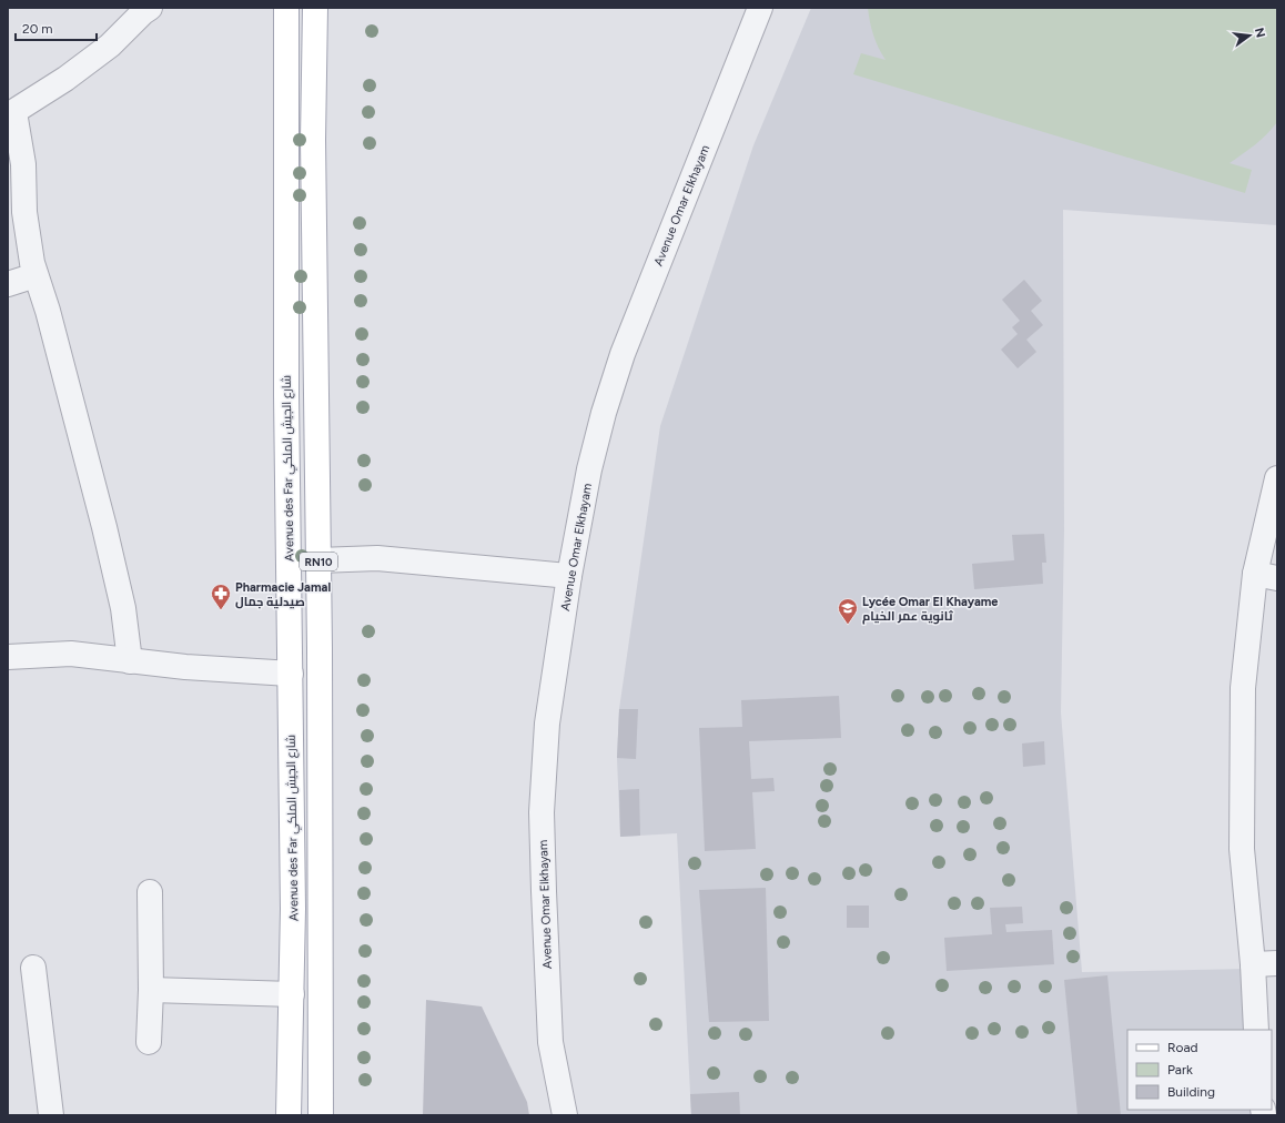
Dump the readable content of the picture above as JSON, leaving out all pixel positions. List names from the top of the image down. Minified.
{"streets":{"main road":["Avenue des Far شارع الجيش الملكي","RN10"],"street":["Avenue Omar Elkhayam"]},"places":{"pharmacy":["Pharmacie Jamal صيدلية جمال"],"school or university":["Lycée Omar El Khayame ثانوية عمر الخيام"]},"legend":["Road","Park","Building"],"scale_bar":"20 m","north":"right"}
